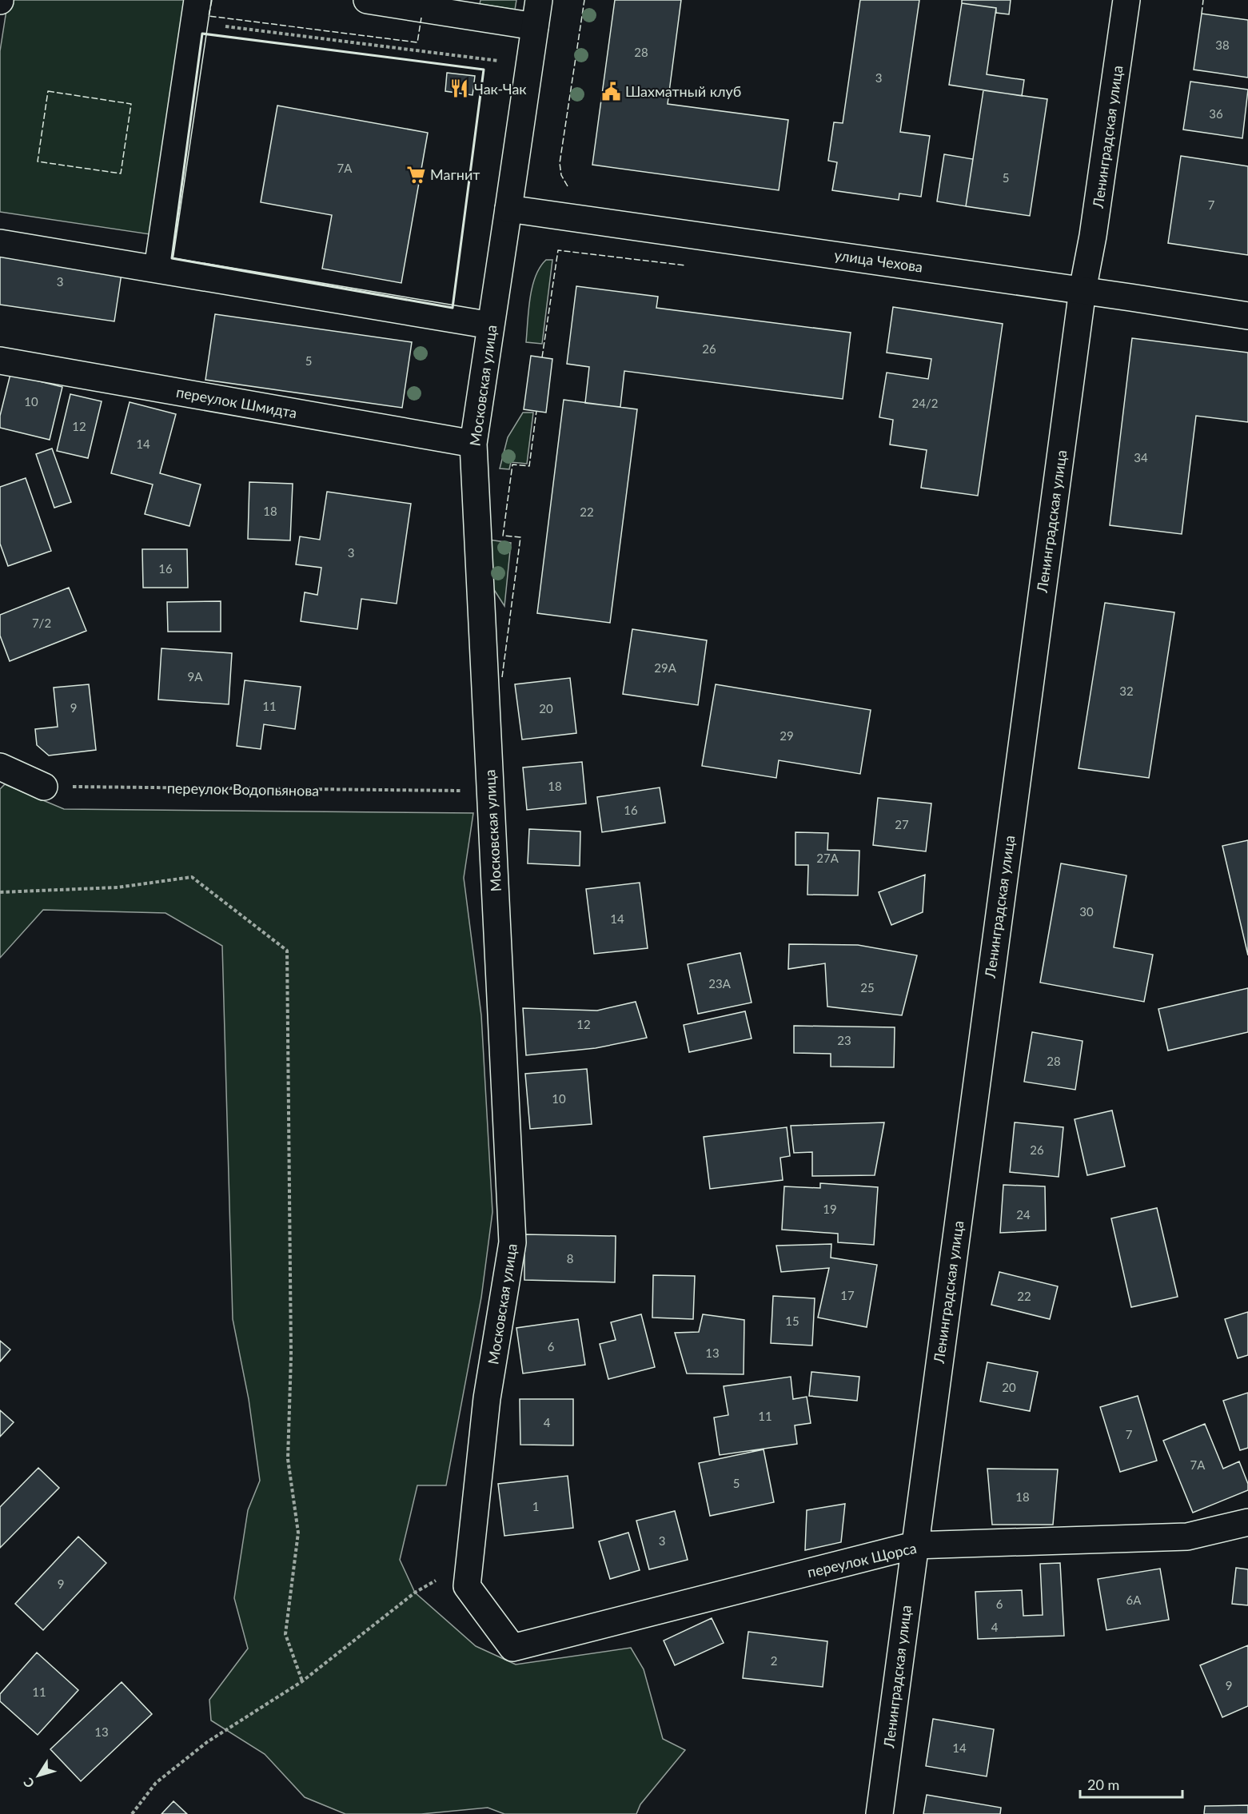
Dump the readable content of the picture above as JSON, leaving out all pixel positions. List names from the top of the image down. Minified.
{"streets":{"street":["Ленинградская улица","улица Чехова","Московская улица","переулок Шмидта","переулок Щорса"],"path":["переулок Водопьянова"]},"crossings":[["Ленинградская улица","улица Чехова"],["Ленинградская улица","переулок Щорса"],["улица Чехова","Московская улица"],["Московская улица","переулок Шмидта"],["Московская улица","переулок Водопьянова"],["Московская улица","переулок Щорса"]],"places":{"restaurant":["Чак-Чак"],"public building":["Шахматный клуб"],"supermarket":["Магнит"]},"house_numbers":["38","28","3","36","7А","5","7","3","26","5","10","24/2","12","14","34","18","22","3","16","7/2","29А","9А","32","11","9","20","29","18","16","27","27А","30","14","23А","25","12","23","28","10","26","19","24","8","17","22","15","6","13","20","11","4","7","7А","5","18","1","3","9","6А","6","4","2","9","11","13","14"],"scale_bar":"20 m","north":"bottom left"}
